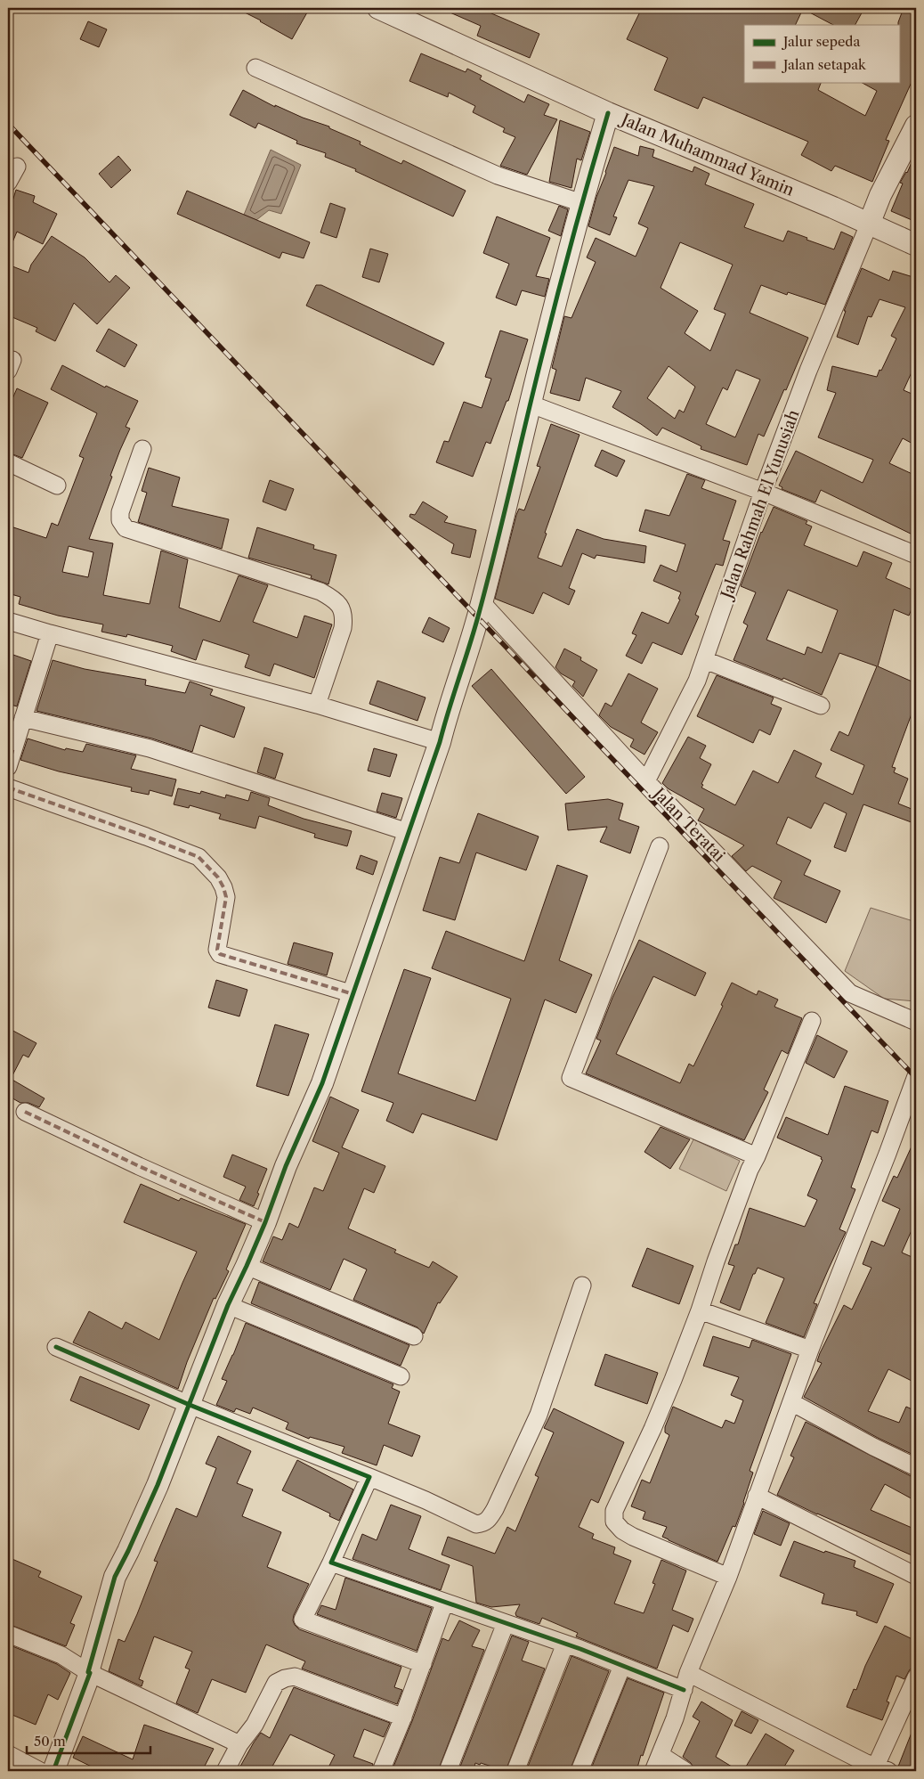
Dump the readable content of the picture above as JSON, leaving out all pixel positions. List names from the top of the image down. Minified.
{"streets":{"street":["Jalan Muhammad Yamin","Jalan Rahmah El Yunusiah","Jalan Teratai"]},"crossings":[["Jalan Muhammad Yamin","Jalan Rahmah El Yunusiah"],["Jalan Rahmah El Yunusiah","Jalan Teratai"]],"legend":["Jalur sepeda","Jalan setapak"],"scale_bar":"50 m"}
